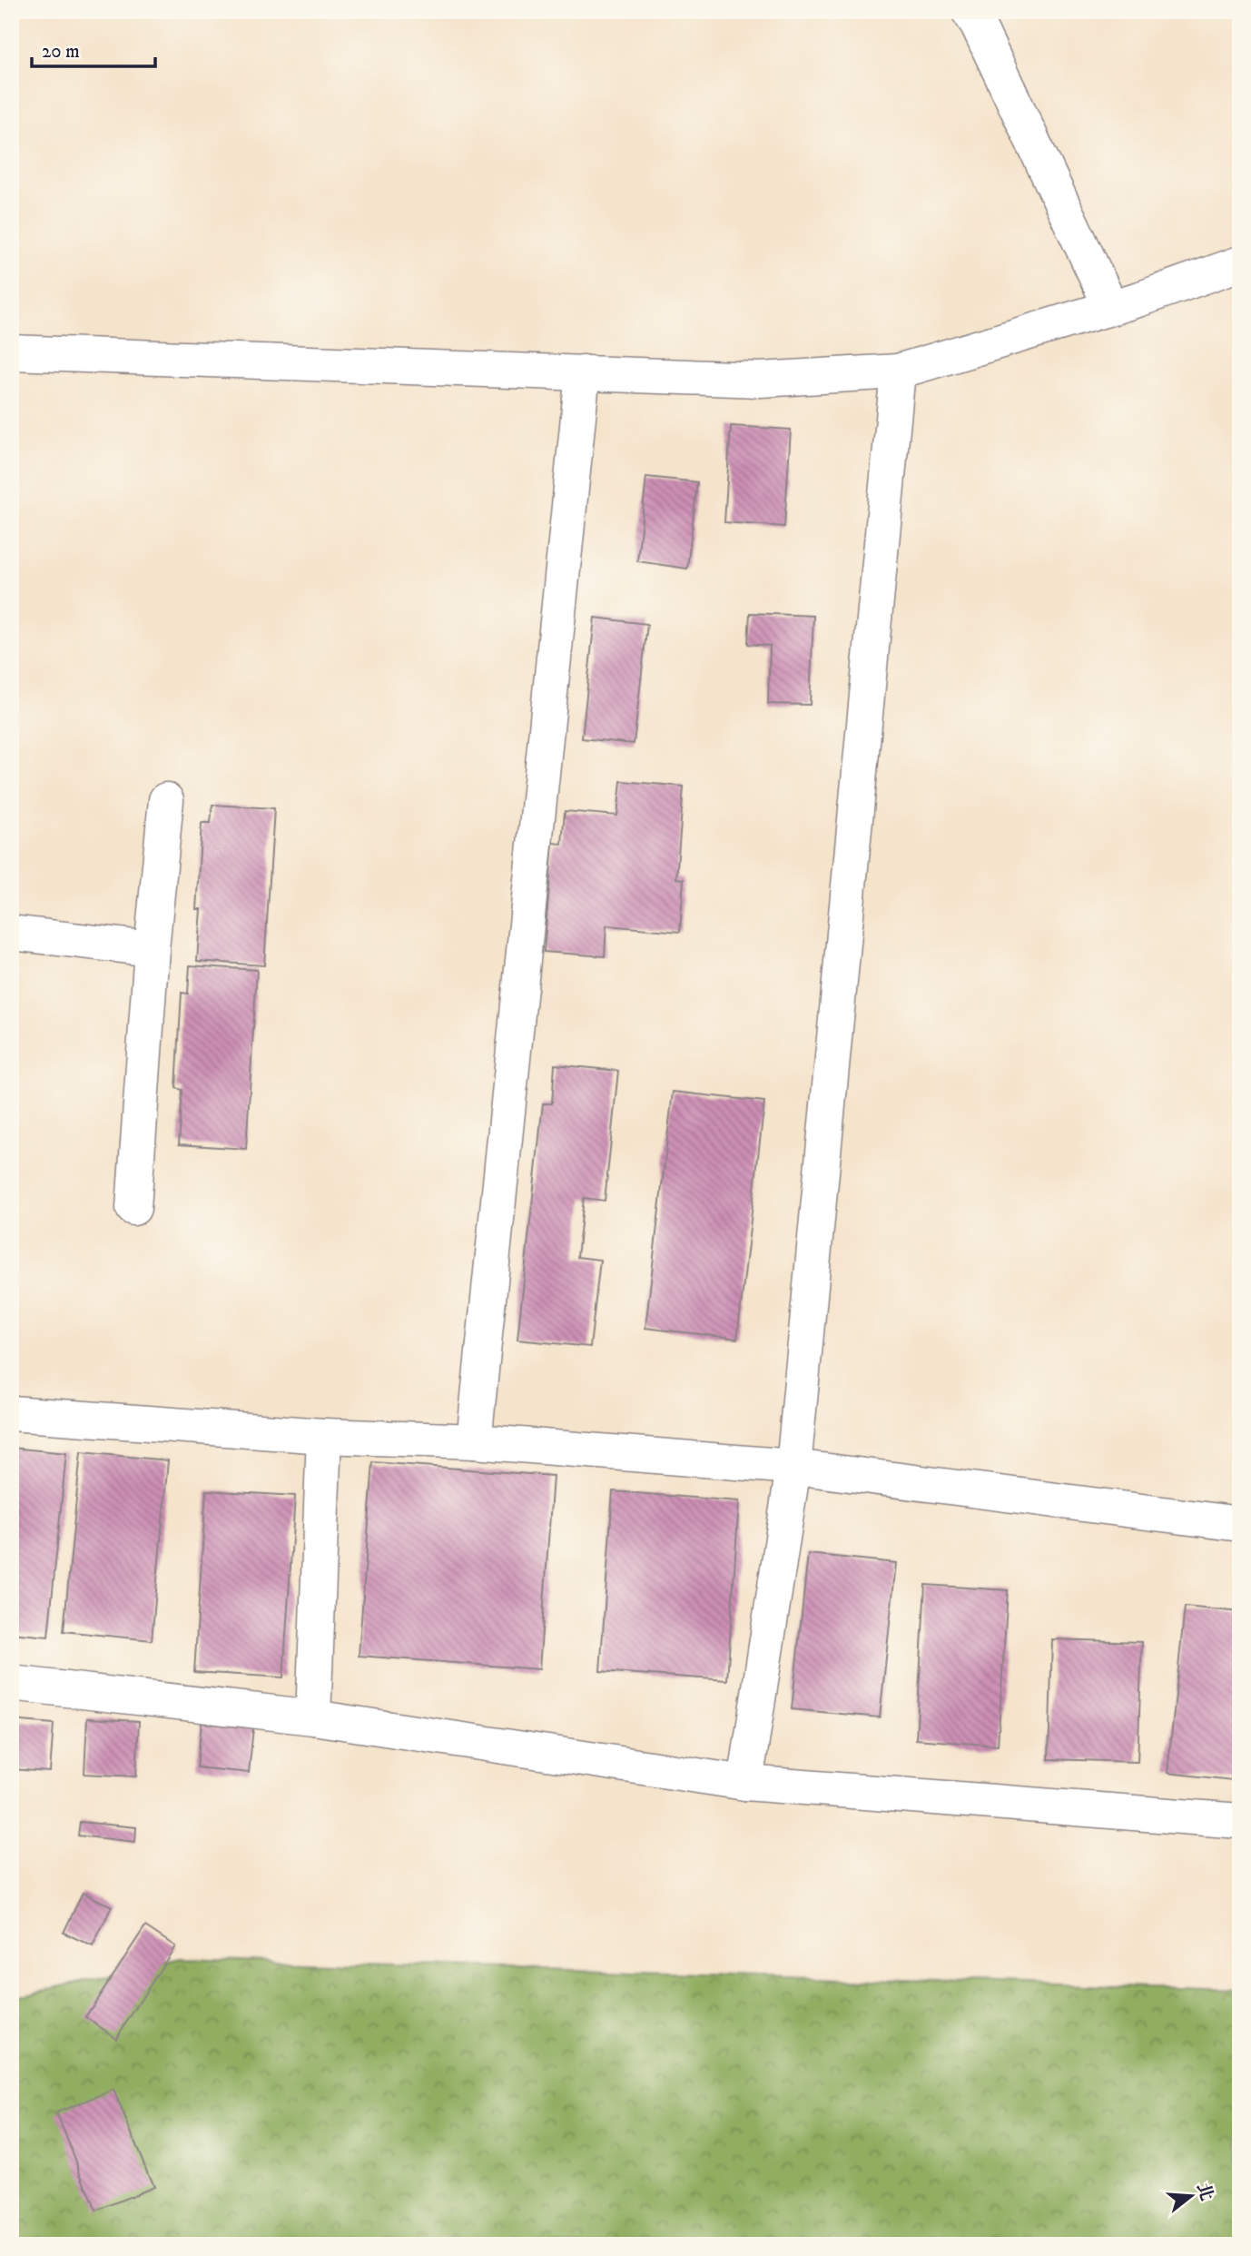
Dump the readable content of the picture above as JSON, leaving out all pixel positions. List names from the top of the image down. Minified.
{"scale_bar":"20 m","north":"right"}
